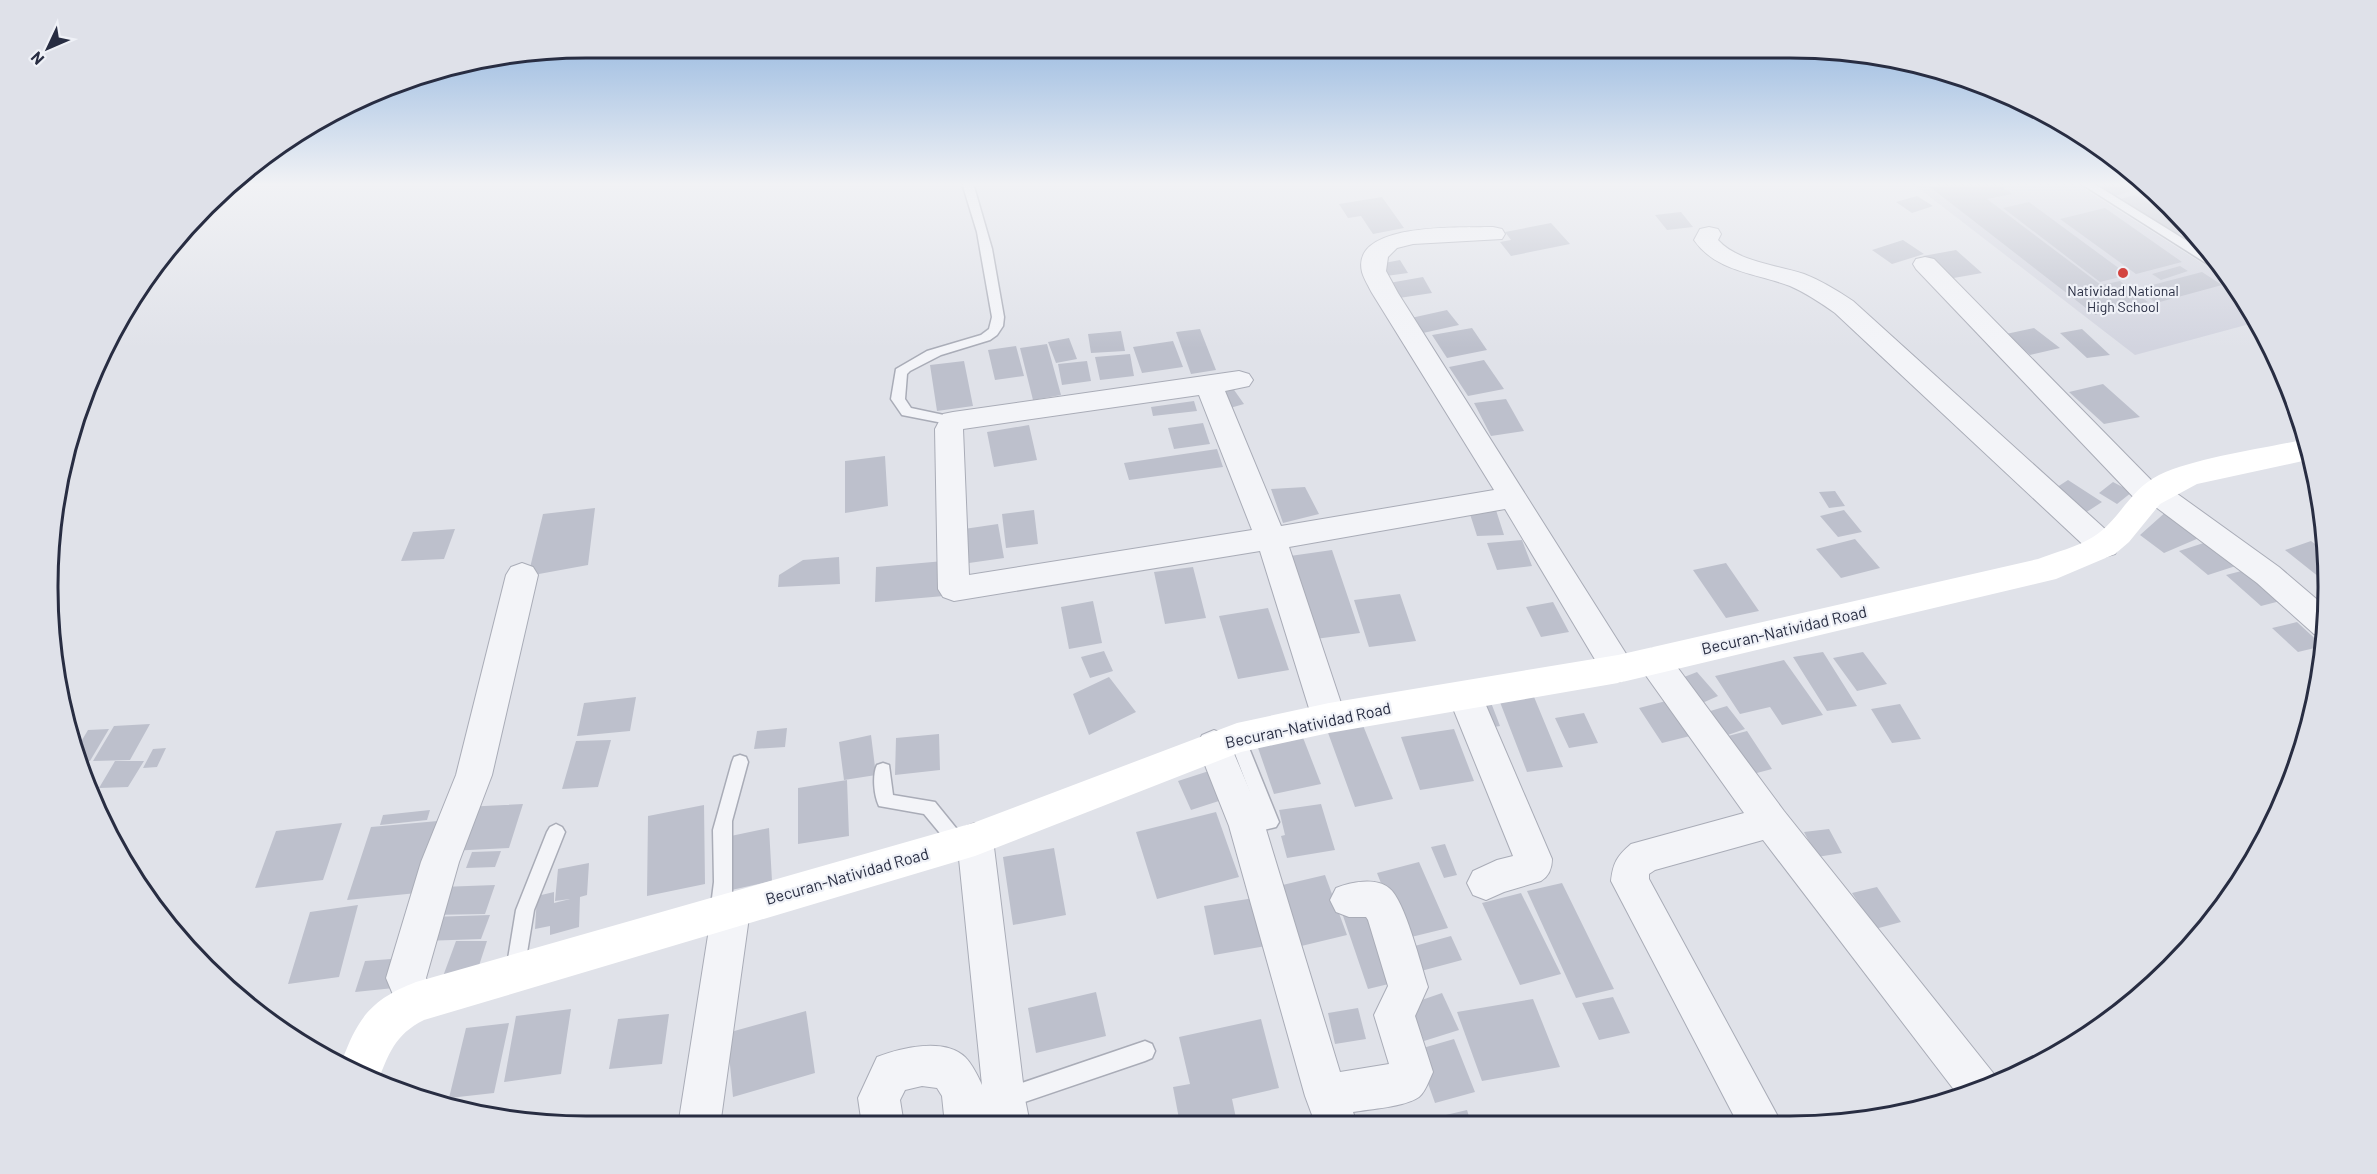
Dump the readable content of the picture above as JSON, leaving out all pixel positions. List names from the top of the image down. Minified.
{"streets":{"street":["Becuran-Natividad Road"]},"places":["Natividad National High School"],"north":"bottom left"}
